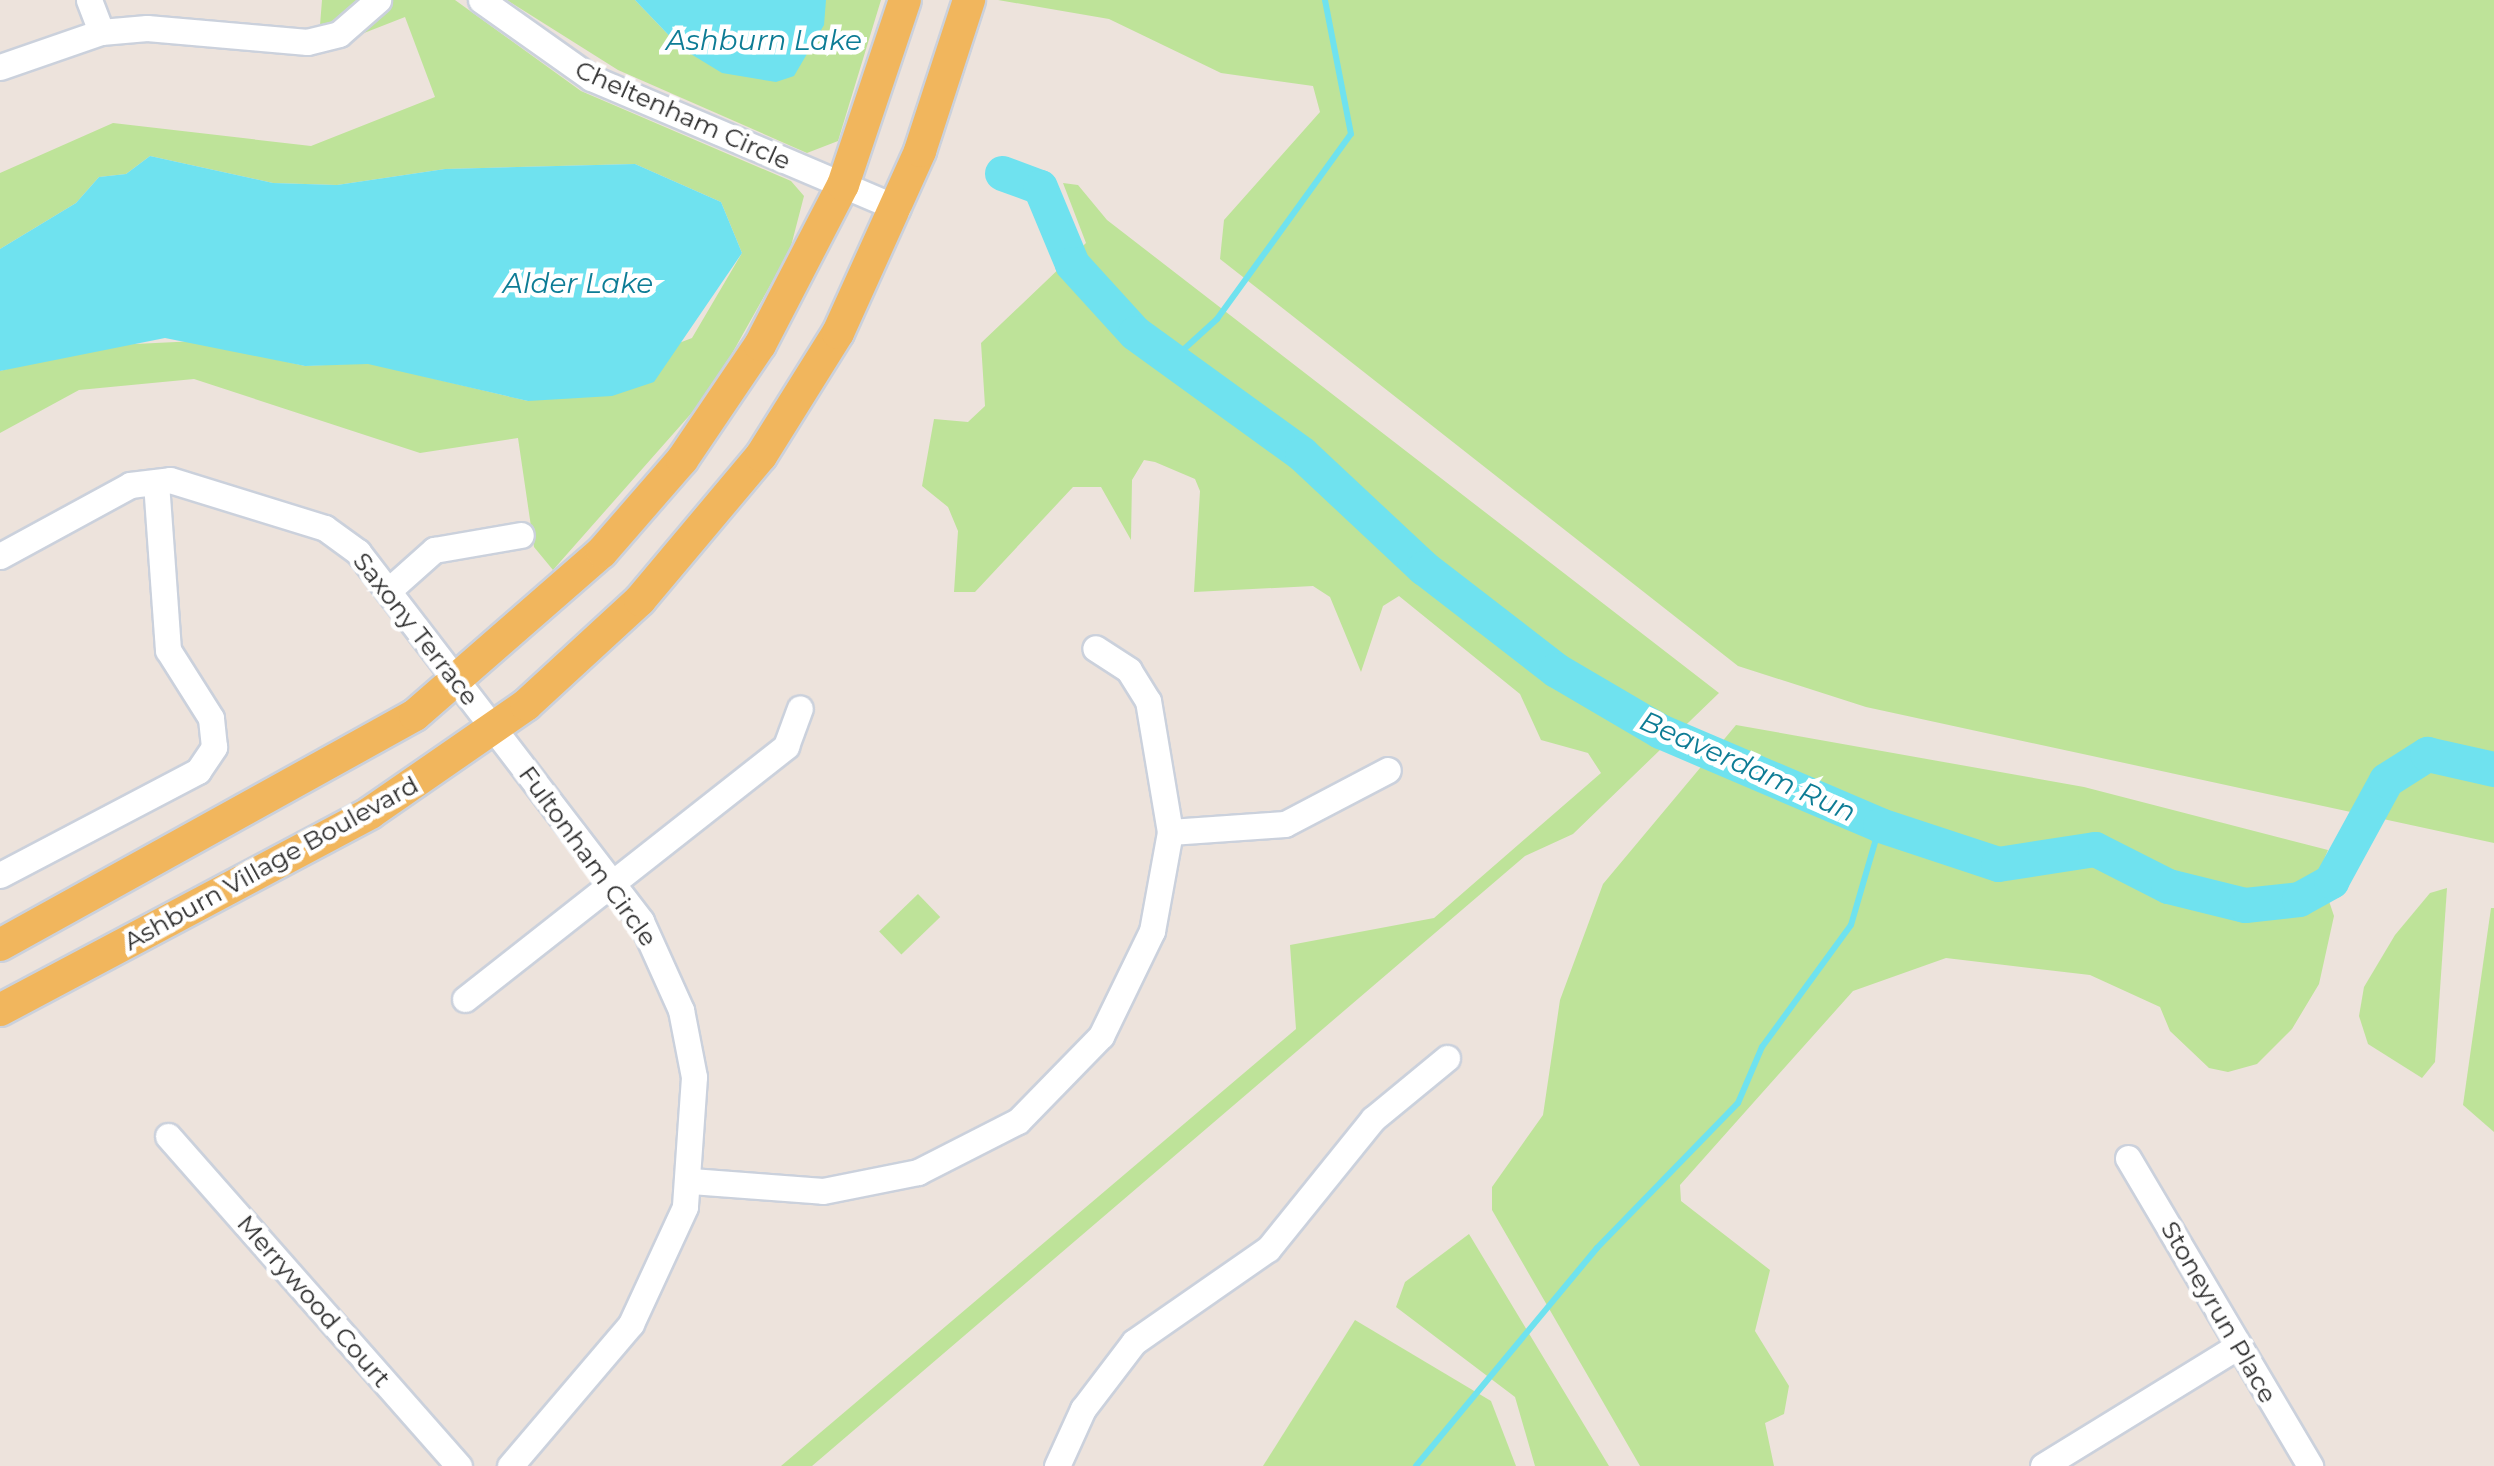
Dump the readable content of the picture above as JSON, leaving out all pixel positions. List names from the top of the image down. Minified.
{"streets":{"main road":["Ashburn Village Boulevard"],"street":["Cheltenham Circle","Saxony Terrace","Fultonham Circle","Merrywood Court","Stoneyrun Place"]},"crossings":[["Cheltenham Circle","Ashburn Village Boulevard"],["Saxony Terrace","Fultonham Circle"],["Saxony Terrace","Ashburn Village Boulevard"],["Fultonham Circle","Ashburn Village Boulevard"]],"water":["Ashburn Lake","Alder Lake","Beaverdam Run"]}
